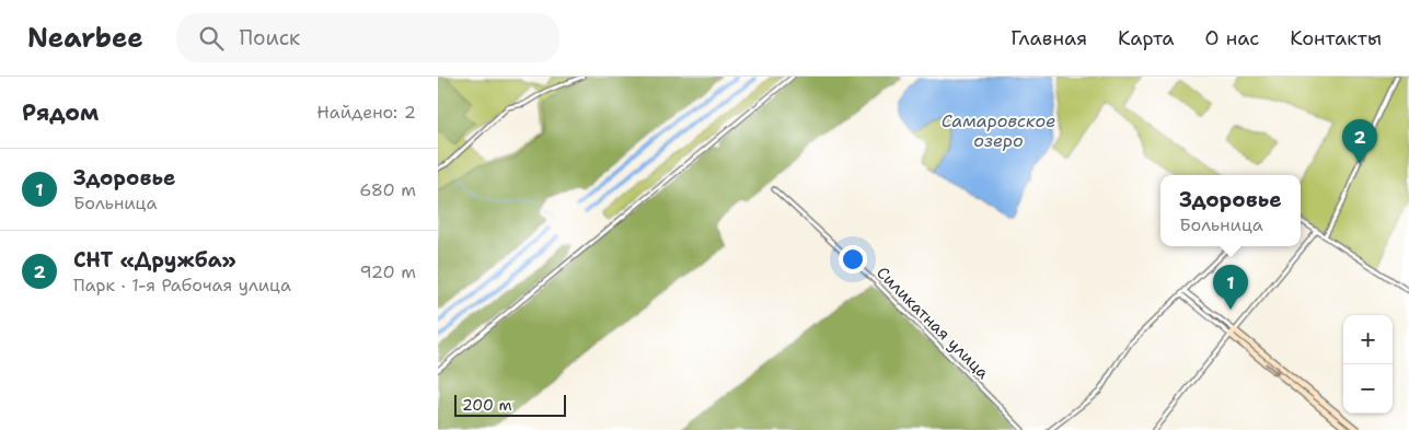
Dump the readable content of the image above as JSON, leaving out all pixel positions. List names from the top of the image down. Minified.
{"streets":{"street":["Силикатная улица"]},"water":["Самаровское озеро"],"scale_bar":"200 m","page":{"header":"Nearbee","search":"Поиск","nav":["Главная","Карта","О нас","Контакты"],"heading":["Рядом","Найдено: 2"],"pins":["2","1"],"list":[{"mark":"1","name":"Здоровье","note":"Больница","value":"680 m"},{"mark":"2","name":"СНТ «Дружба»","note":"Парк · 1-я Рабочая улица","value":"920 m"}],"popup":["Здоровье","Больница"],"map_buttons":["+","−"],"scale":"200 m"}}
